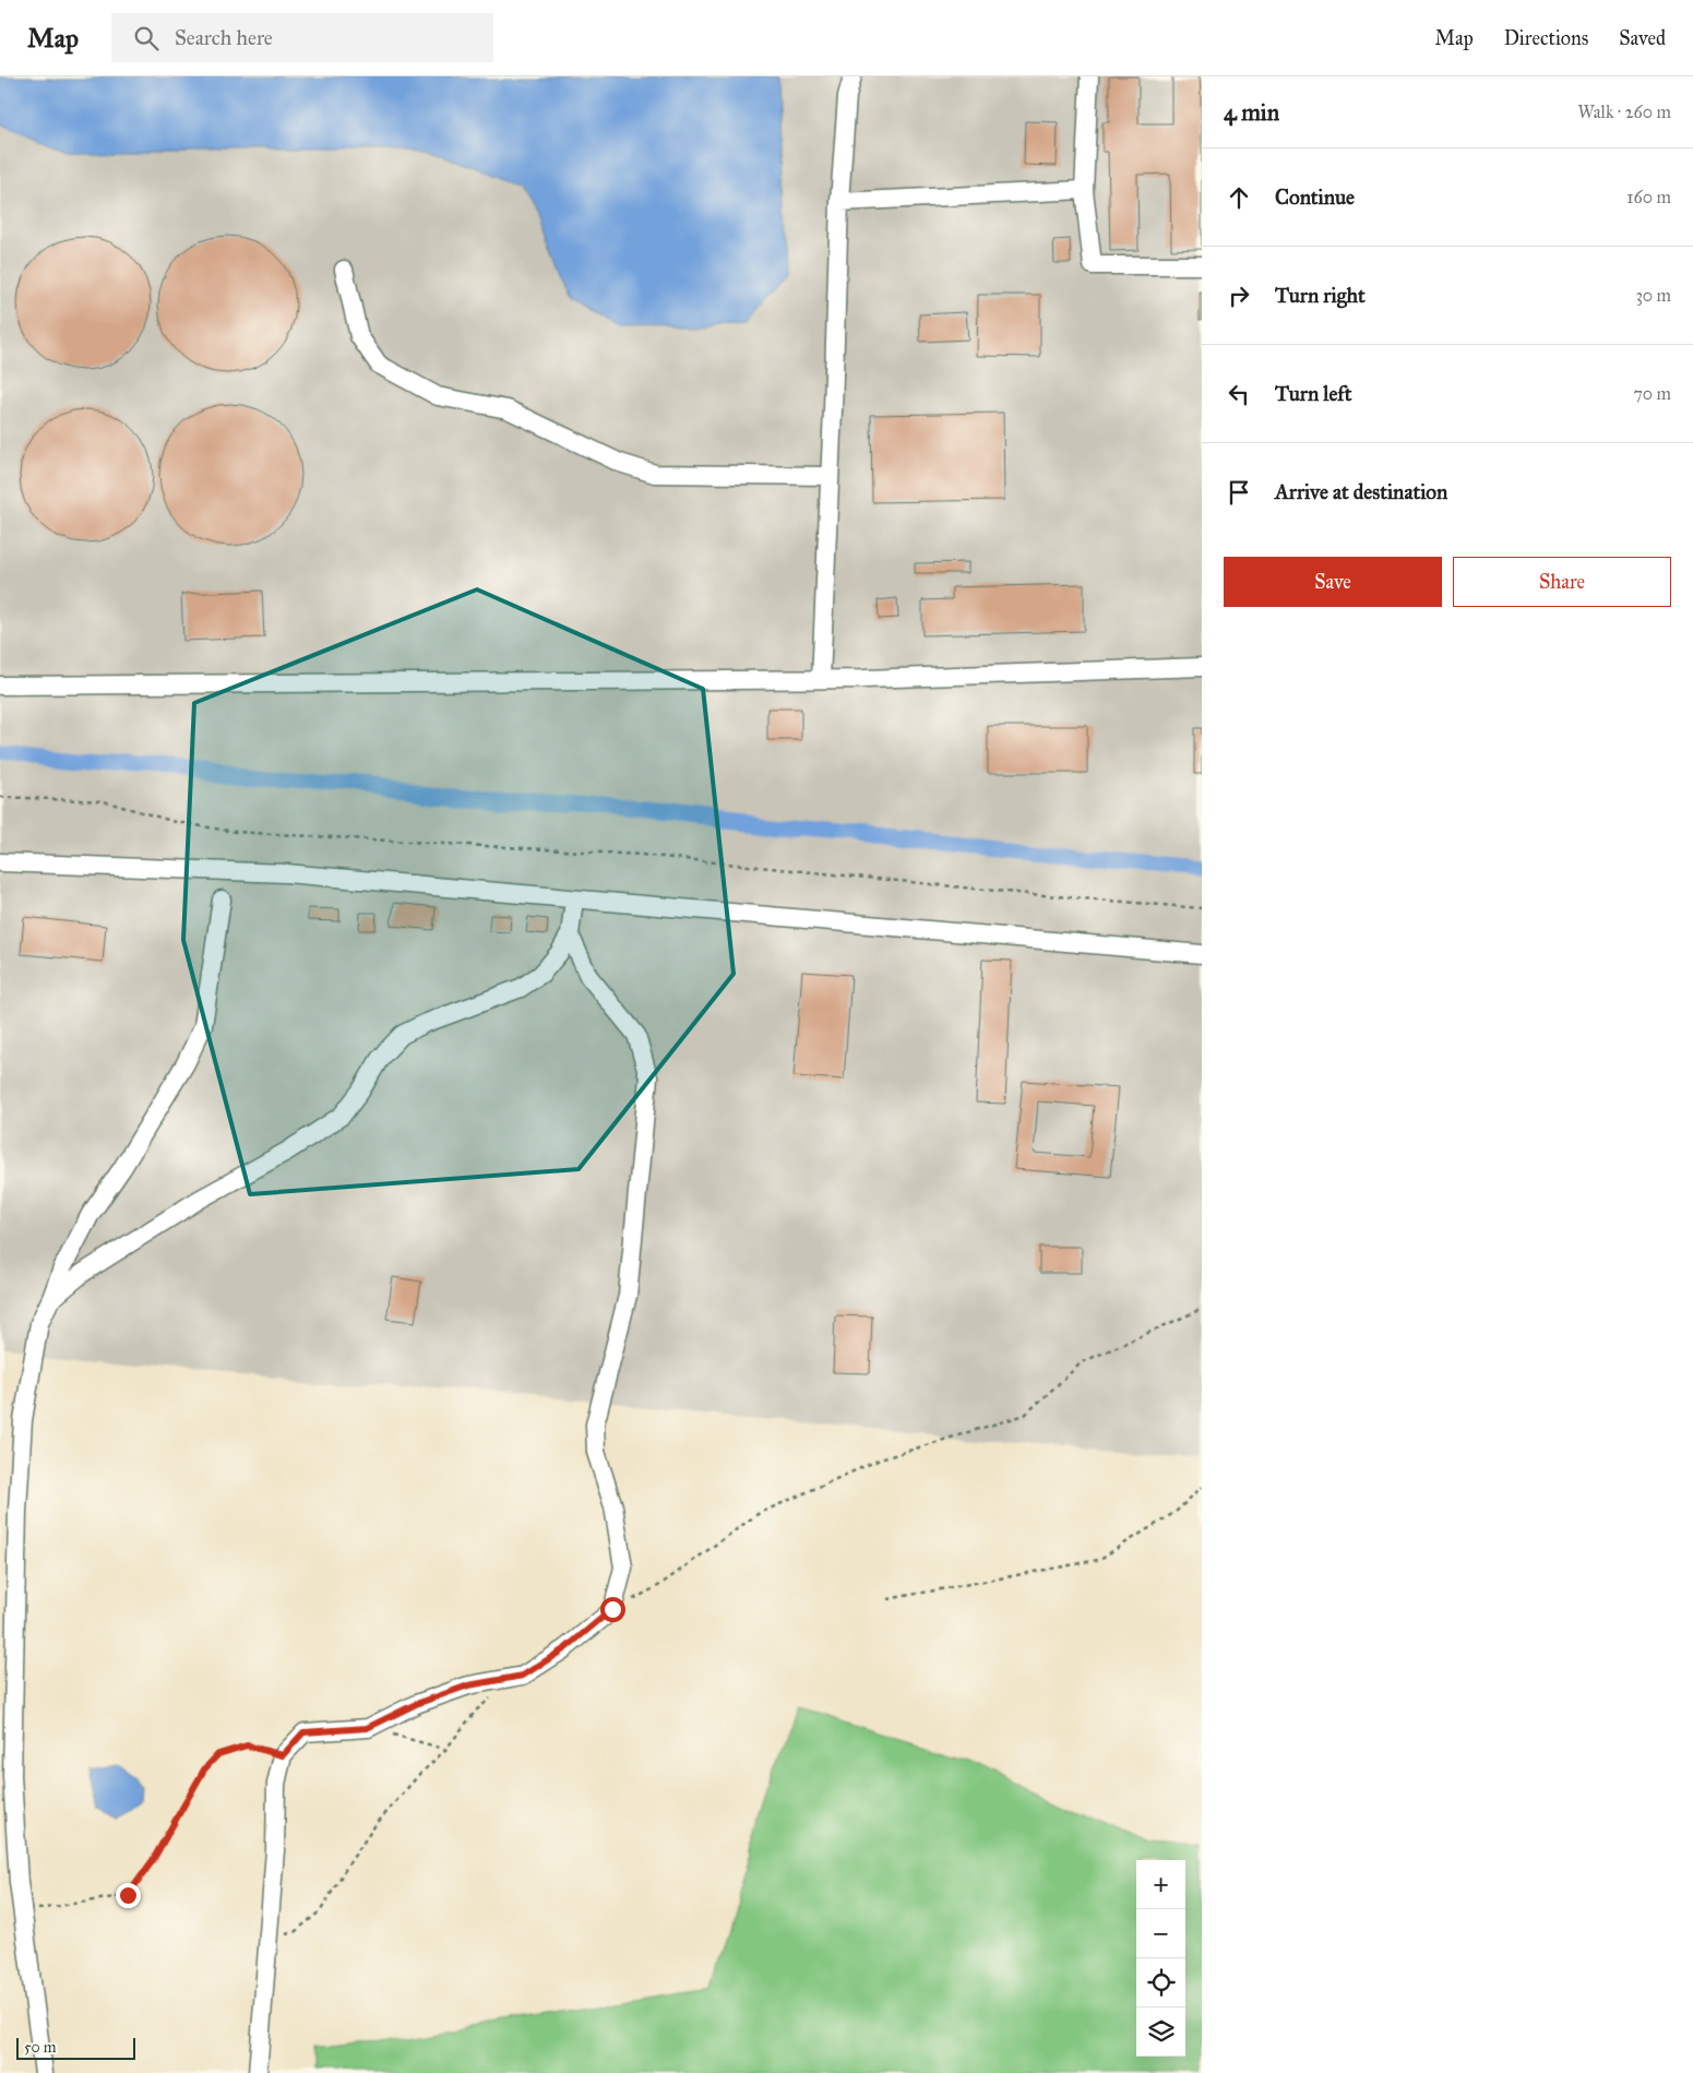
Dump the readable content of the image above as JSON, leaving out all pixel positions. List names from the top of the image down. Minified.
{"scale_bar":"50 m","page":{"header":"Map","search":"Search here","nav":["Map","Directions","Saved"],"heading":["4 min","Walk · 260 m"],"list":[["Continue","160 m"],["Turn right","30 m"],["Turn left","70 m"],"Arrive at destination"],"buttons":["Save","Share"],"map_buttons":["+","−"],"scale":"50 m"}}
